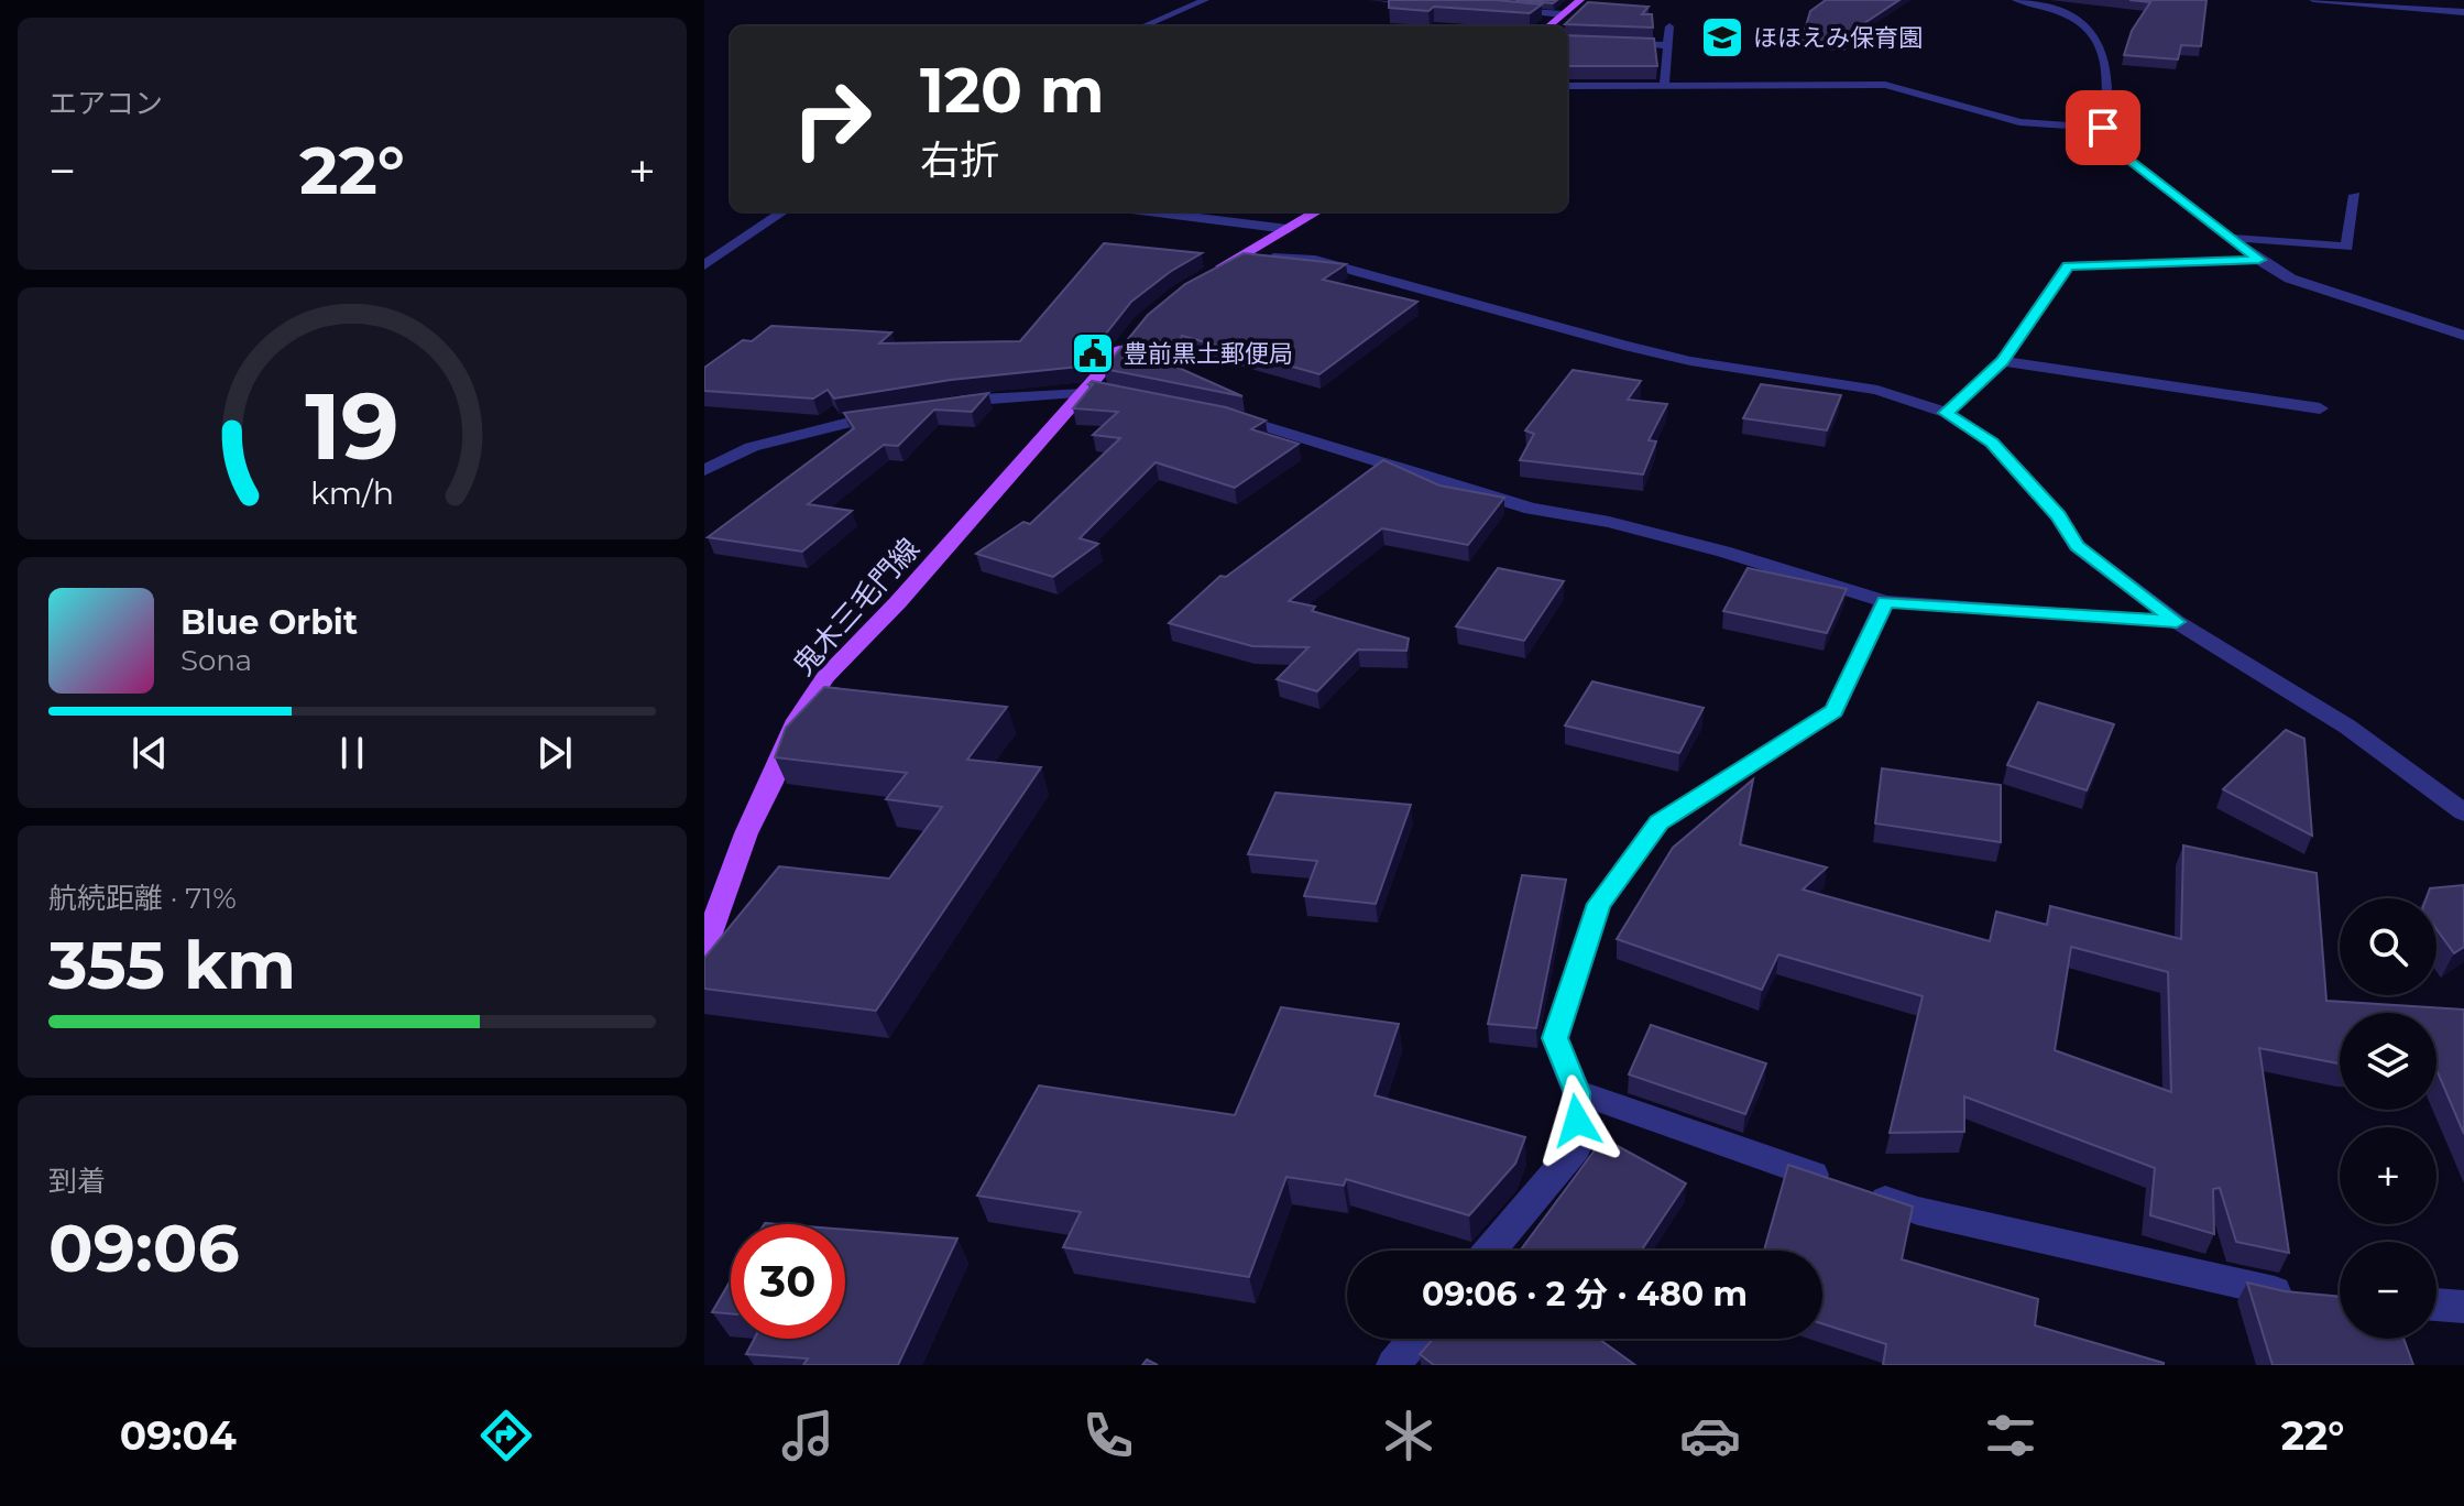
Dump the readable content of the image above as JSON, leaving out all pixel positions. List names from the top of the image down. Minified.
{"streets":{"main road":["鬼木三毛門線"]},"places":{"school or university":["ほほえみ保育園"],"public building":["豊前黒土郵便局"]},"page":{"tile":["エアコン",["航続距離 · 71%","355 km"],["到着","09:06"]],"turn":["120 m","右折"],"heat":["−","22°","+"],"song":["Blue Orbit","Sona"],"map_buttons":["+","−"],"limit":"30","trip":"09:06 · 2 分 · 480 m","tabs":["09:04","22°"],"gauge":["19","km/h"]}}
